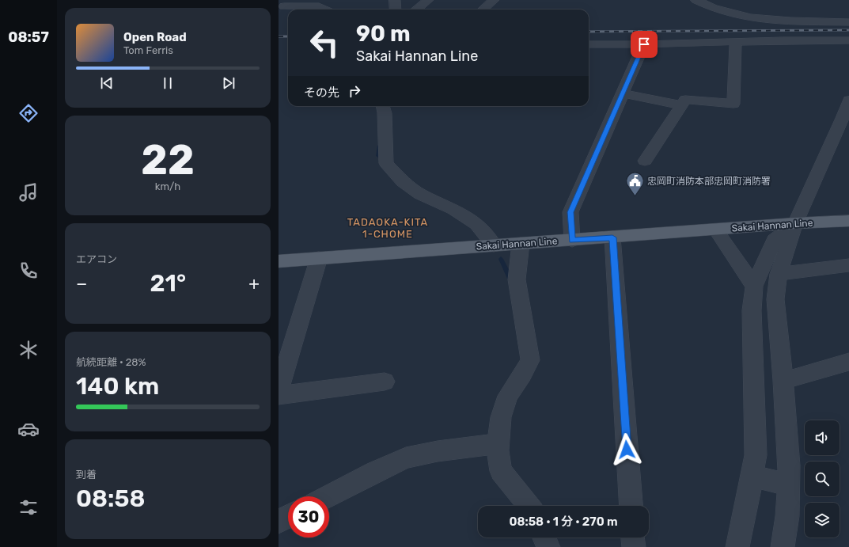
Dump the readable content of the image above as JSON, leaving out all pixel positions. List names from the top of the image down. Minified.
{"streets":{"main road":["Sakai Hannan Line"]},"districts":["TADAOKA-KITA 1-CHOME"],"places":{"public building":["忠岡町消防本部忠岡町消防署"]},"page":{"tabs":"08:57","turn":["90 m","Sakai Hannan Line"],"song":["Open Road","Tom Ferris"],"then":"その先","tile":[["22","km/h"],"エアコン",["航続距離 · 28%","140 km"],["到着","08:58"]],"heat":["−","21°","+"],"limit":"30","trip":"08:58 · 1 分 · 270 m"}}
